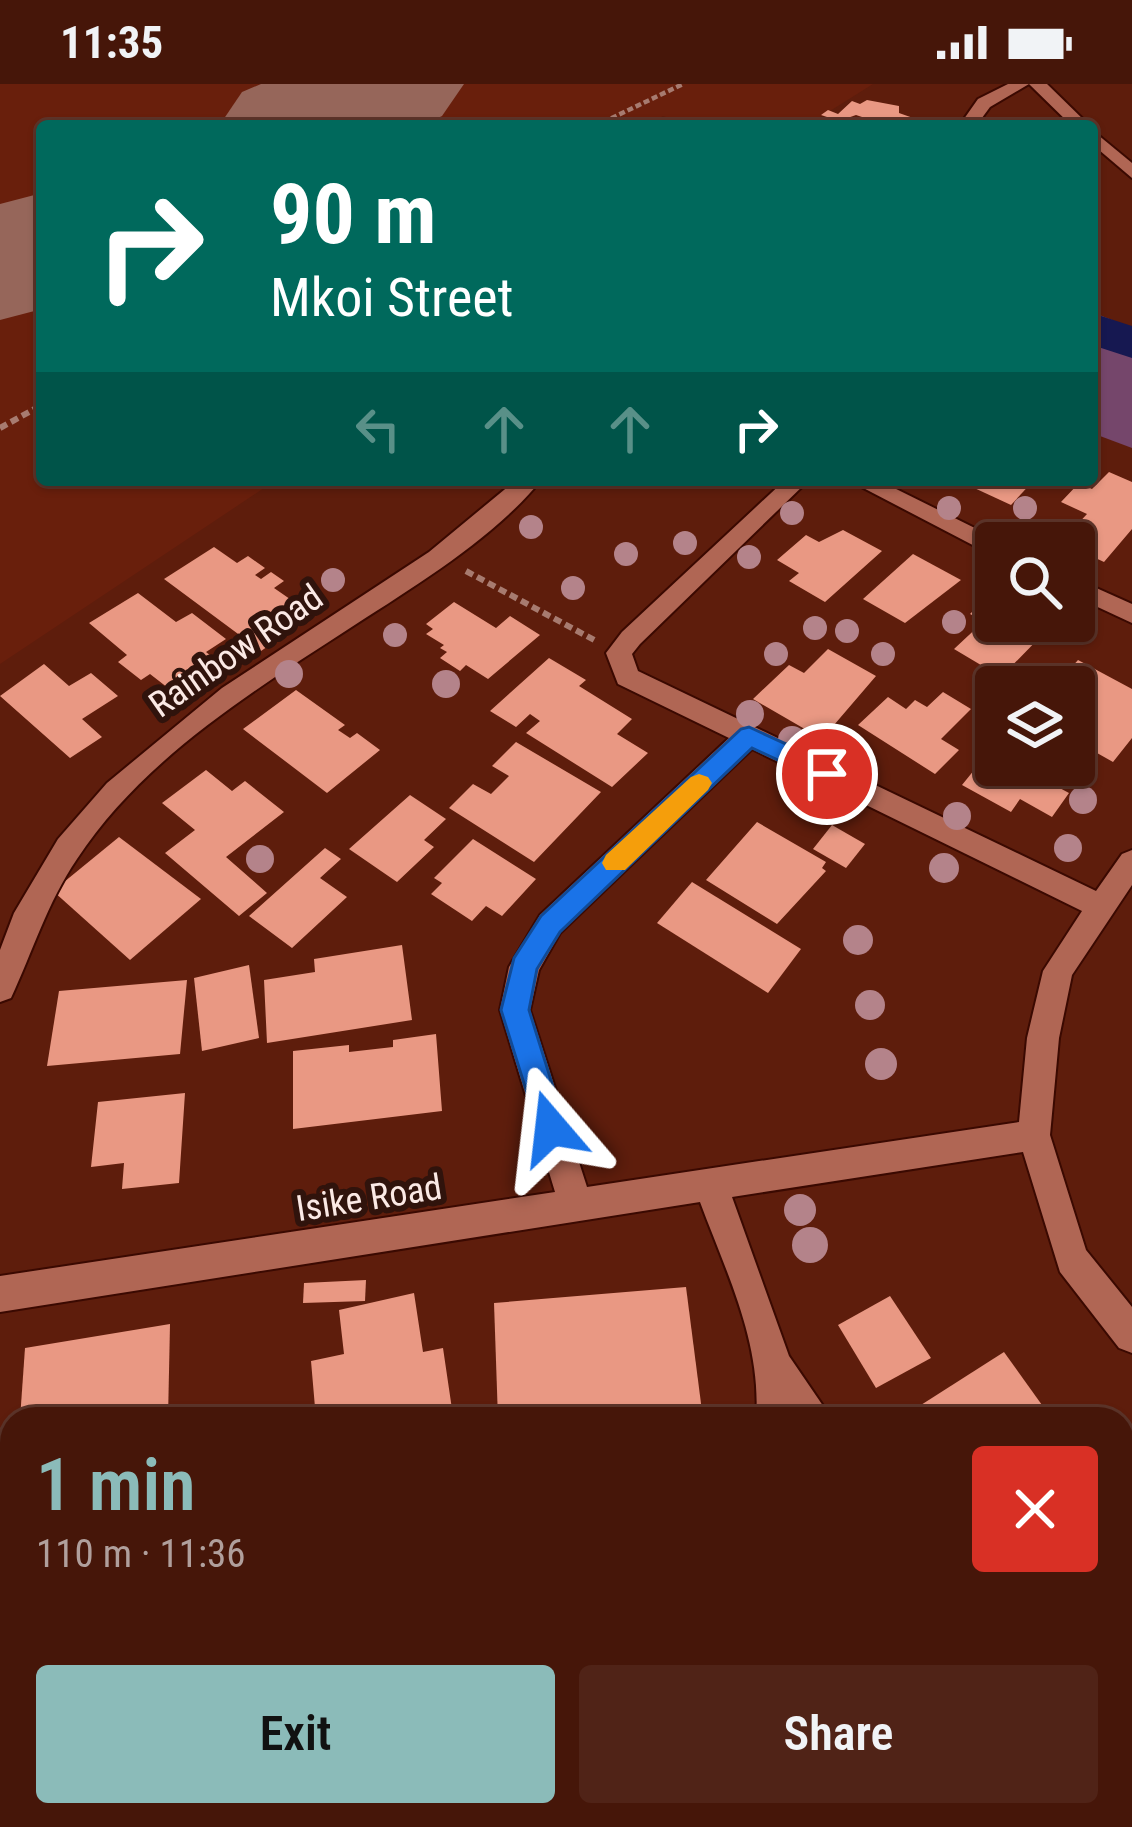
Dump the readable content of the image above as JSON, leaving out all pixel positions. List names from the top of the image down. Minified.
{"streets":{"street":["Rainbow Road","Isike Road"]},"page":{"status":"11:35","turn":["90 m","Mkoi Street"],"heading":["1 min","110 m · 11:36"],"buttons":["Exit","Share"]}}
